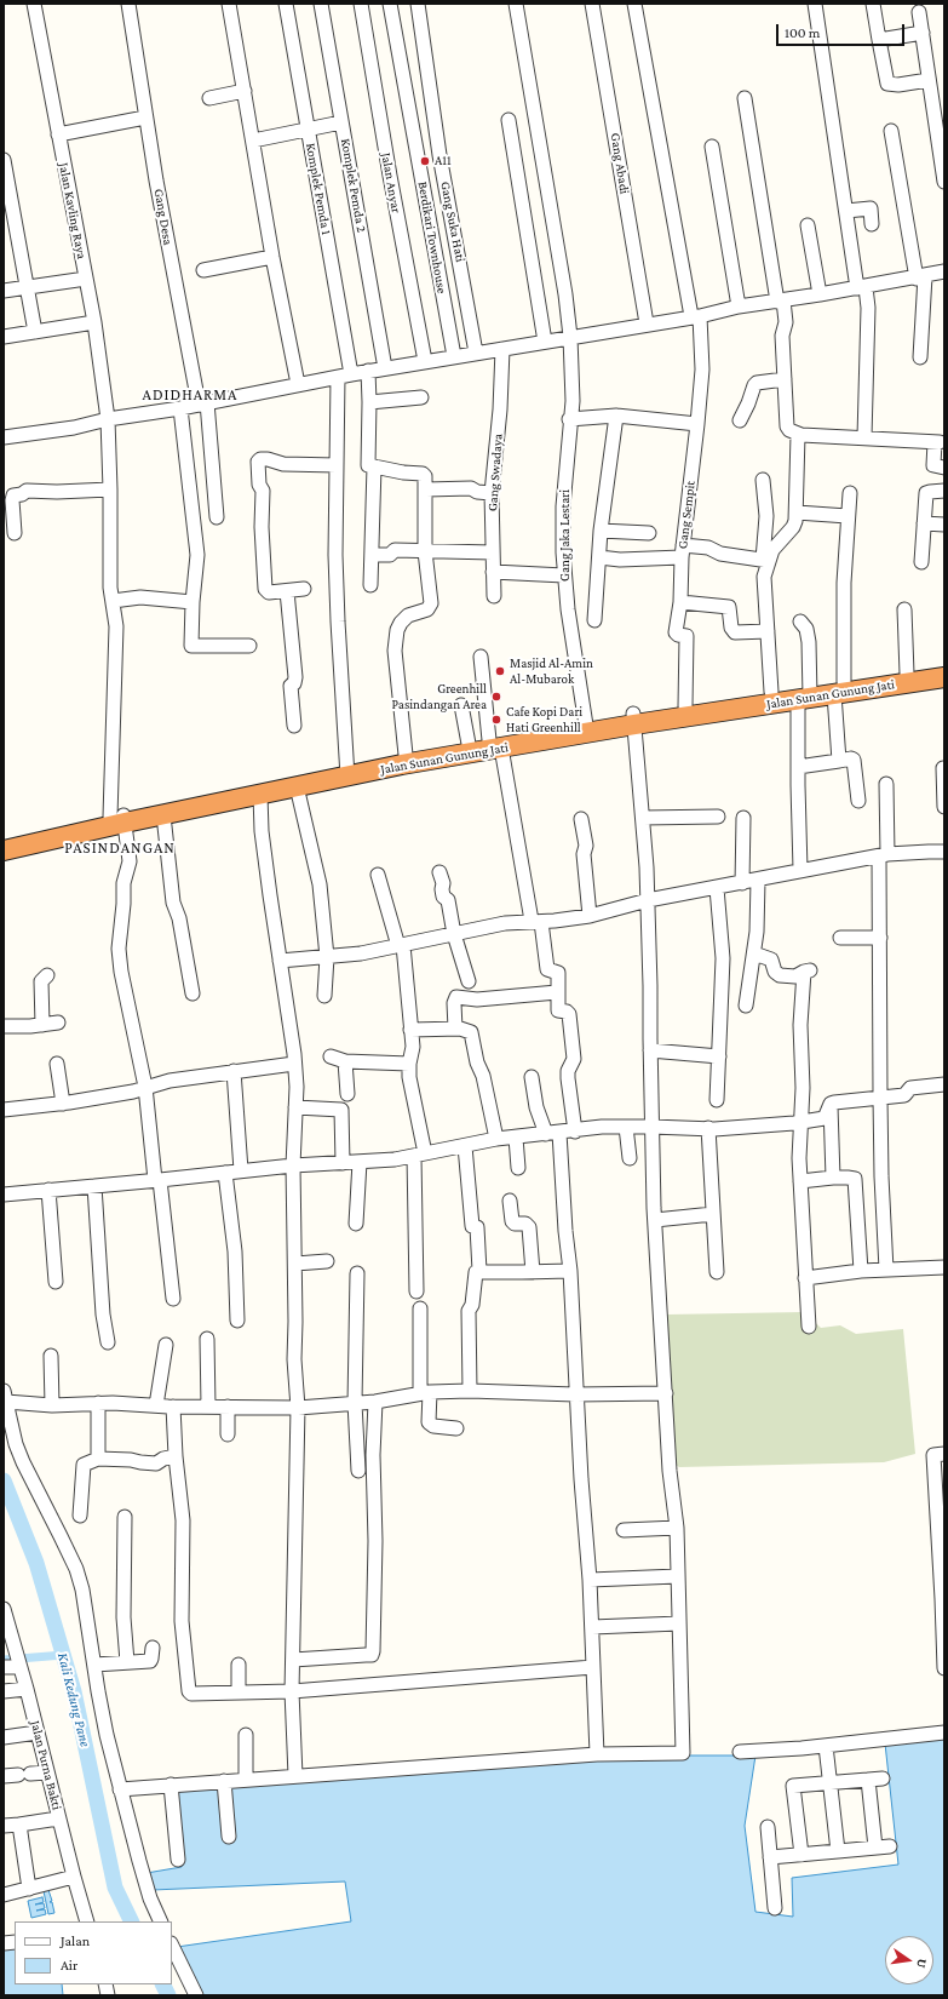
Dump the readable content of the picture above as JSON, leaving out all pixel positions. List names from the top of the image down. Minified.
{"streets":{"highway":["Jalan Sunan Gunung Jati"],"street":["Gang Abadi","Jalan Anyar","Komplek Pemda 2","Komplek Pemda 1","Jalan Kavling Raya","Gang Desa","Gang Suka Hati","Berdikari Townhouse","Gang Swadaya","Gang Sempit","Gang Jaka Lestari","Jalan Purna Bakti"]},"districts":["ADIDHARMA","PASINDANGAN"],"water":["Kali Kedung Pane"],"places":["A11","Masjid Al-Amin Al-Mubarok","Greenhill Pasindangan Area","Cafe Kopi Dari Hati Greenhill"],"legend":["Jalan","Air"],"scale_bar":"100 m","north":"right"}
